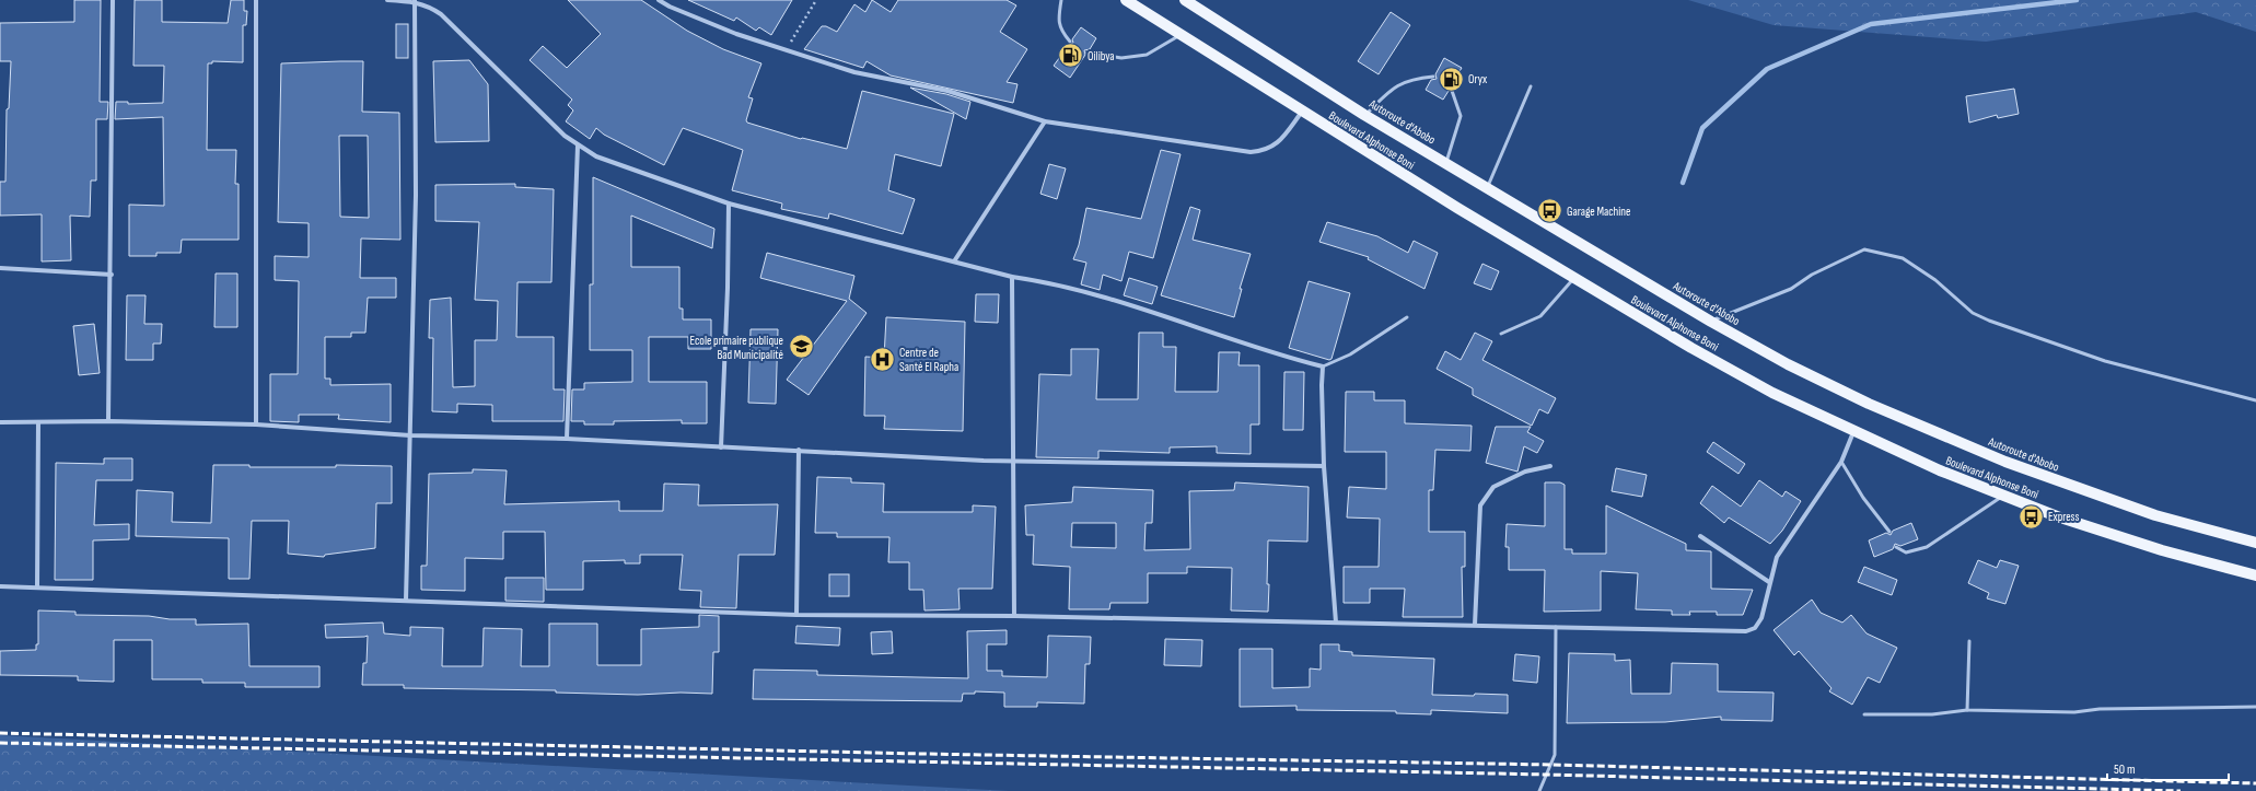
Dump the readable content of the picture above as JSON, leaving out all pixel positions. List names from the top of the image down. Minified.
{"streets":{"main road":["Autoroute d'Abobo","Boulevard Alphonse Boni"]},"places":{"fuel station":["Oilibya","Oryx"],"bus stop":["Garage Machine","Express"],"school or university":["Ecole primaire publique Bad Municipalité"],"hospital":["Centre de Santé El Rapha"]},"scale_bar":"50 m"}
